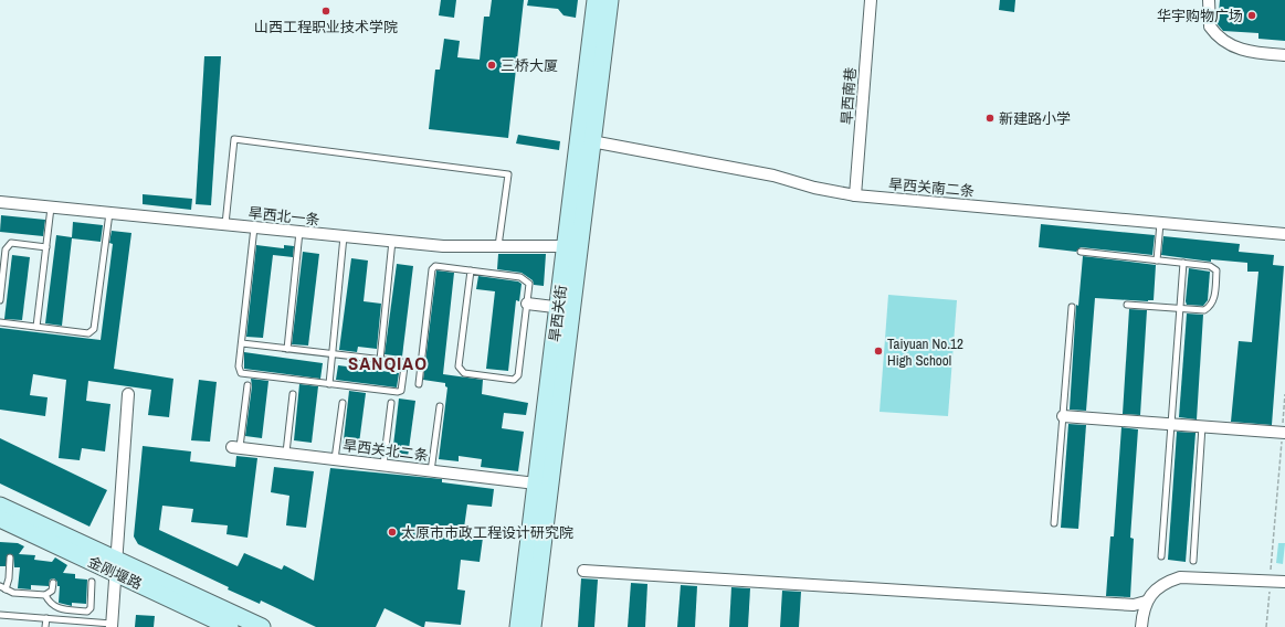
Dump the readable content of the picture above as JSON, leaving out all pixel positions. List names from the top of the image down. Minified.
{"streets":{"main road":["旱西关街","金刚堰路"],"street":["旱西南巷","旱西关南二条","旱西北一条","旱西关北二条"]},"crossings":[["旱西南巷","旱西关南二条"],["旱西关南二条","旱西关街"],["旱西北一条","旱西关街"],["旱西关街","旱西关北二条"]],"districts":["SANQIAO"],"places":["山西工程职业技术学院","华宇购物广场","三桥大厦","新建路小学","Taiyuan No.12 High School","太原市市政工程设计研究院"]}
